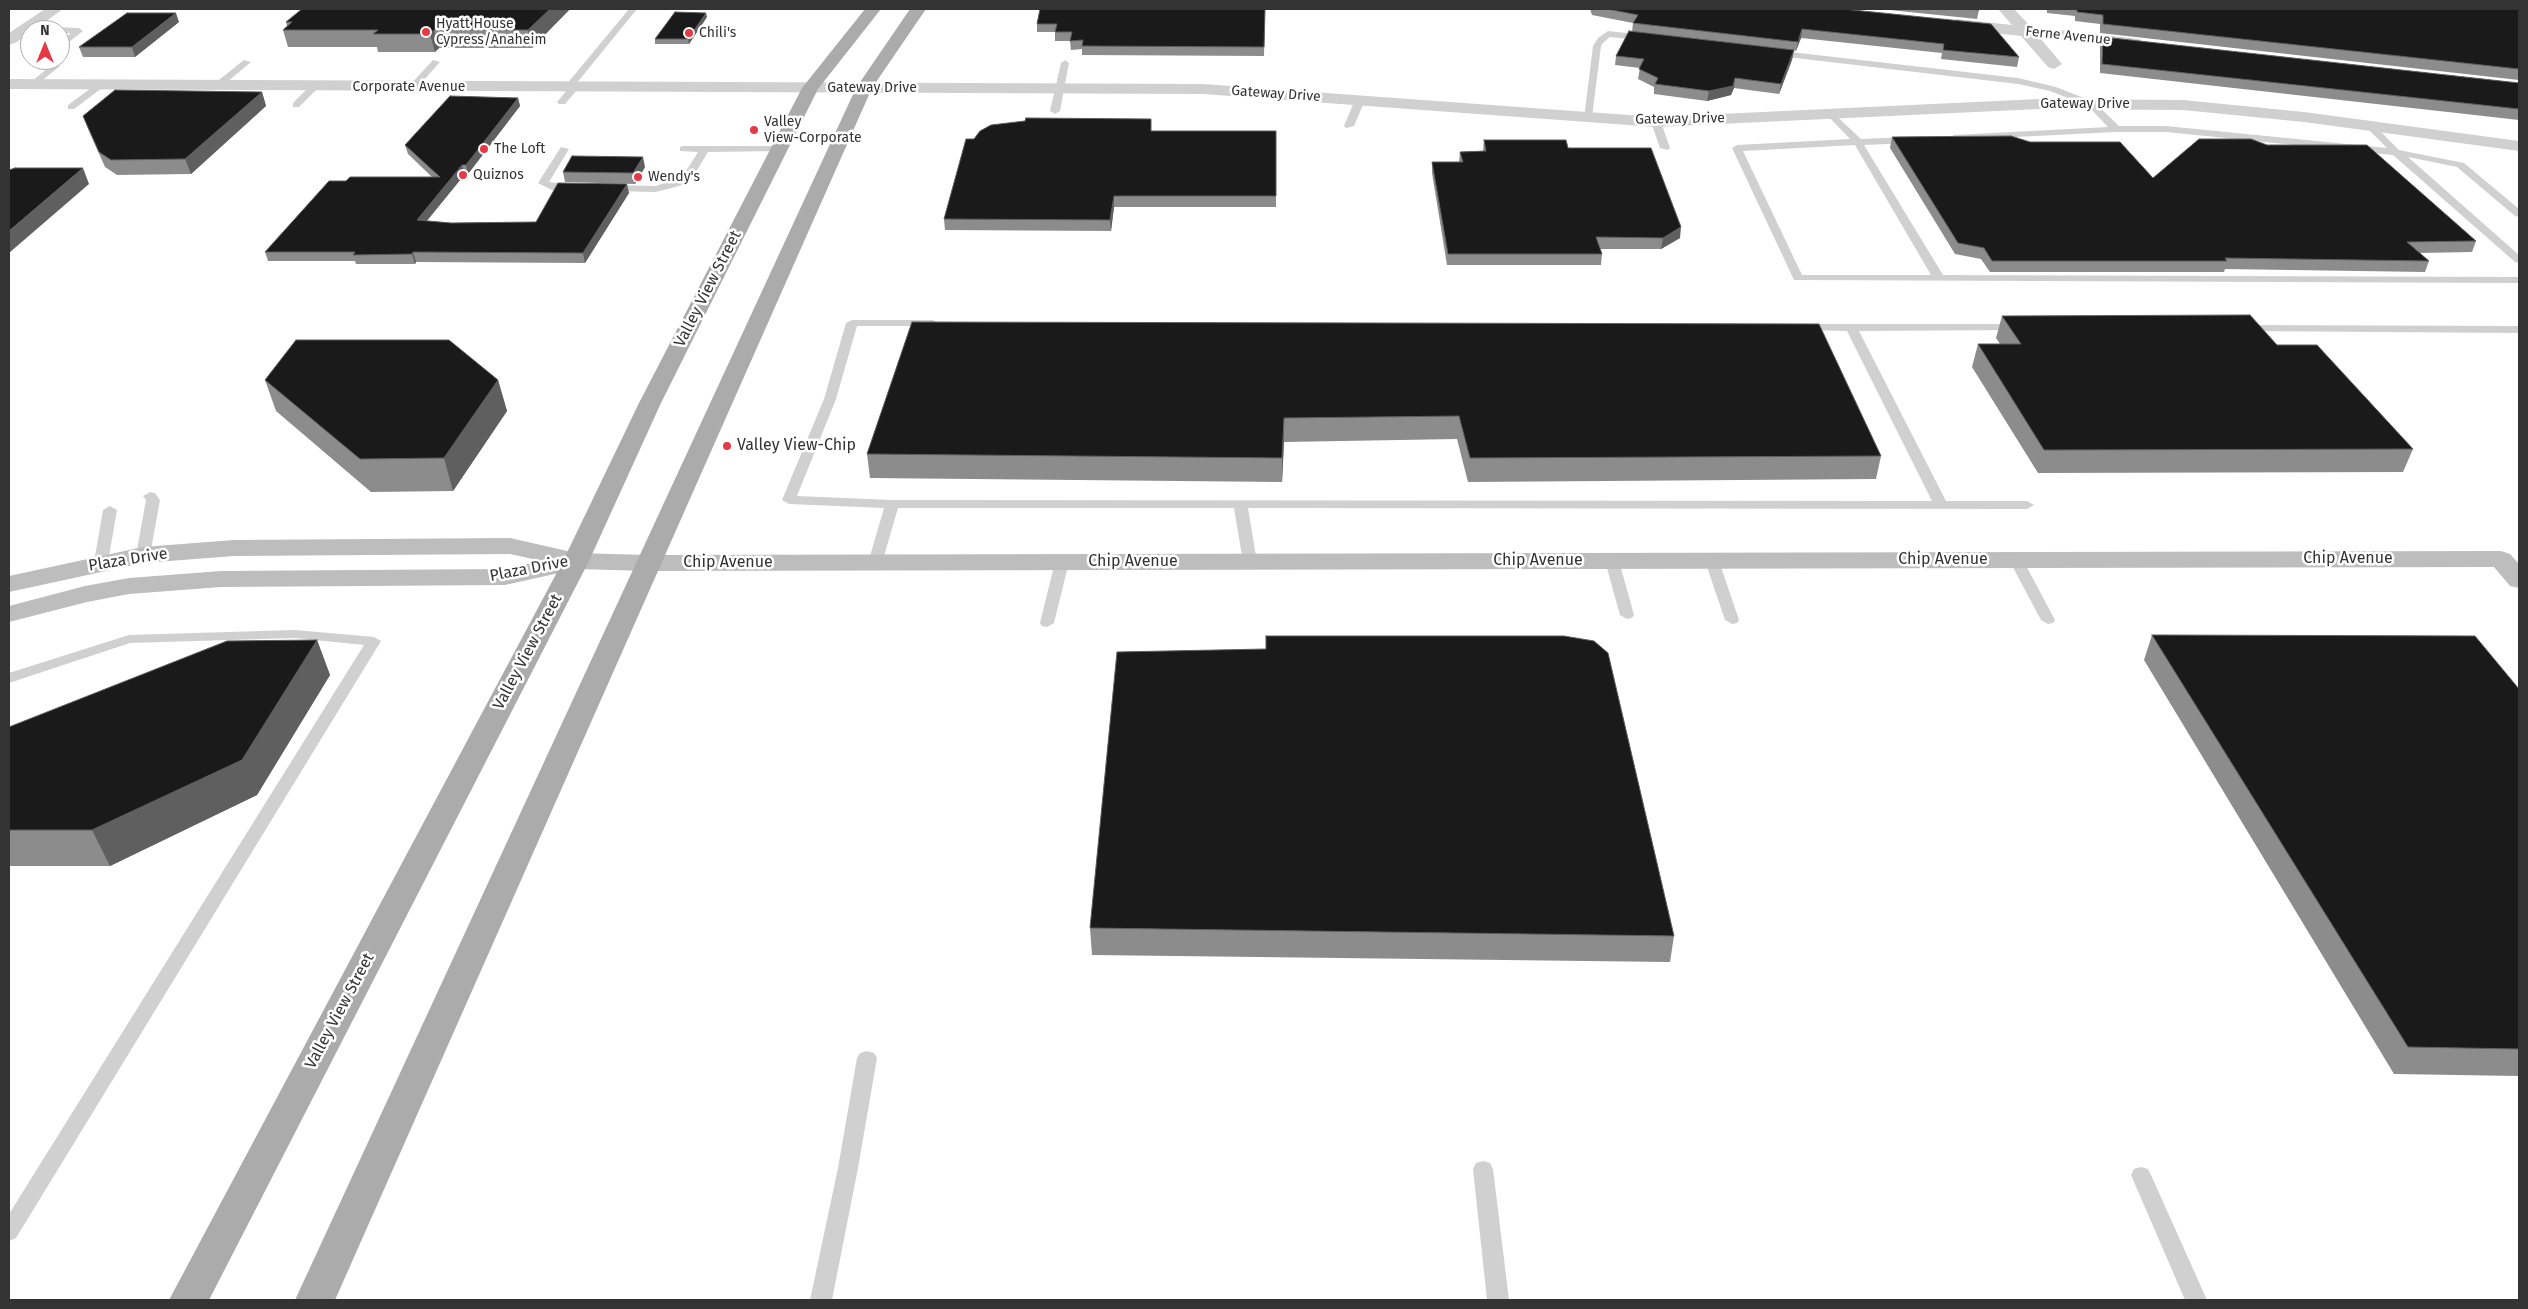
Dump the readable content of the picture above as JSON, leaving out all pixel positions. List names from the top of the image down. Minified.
{"streets":{"main road":["Valley View Street"],"street":["Ferne Avenue","Corporate Avenue","Gateway Drive","Chip Avenue","Plaza Drive"]},"crossings":[["Corporate Avenue","Gateway Drive"],["Corporate Avenue","Valley View Street"],["Gateway Drive","Valley View Street"],["Valley View Street","Chip Avenue"],["Valley View Street","Plaza Drive"],["Chip Avenue","Plaza Drive"]],"places":["Hyatt House Cypress/Anaheim","Chili's","Valley View-Corporate","The Loft","Quiznos","Wendy's","Valley View-Chip"],"north":"top"}
